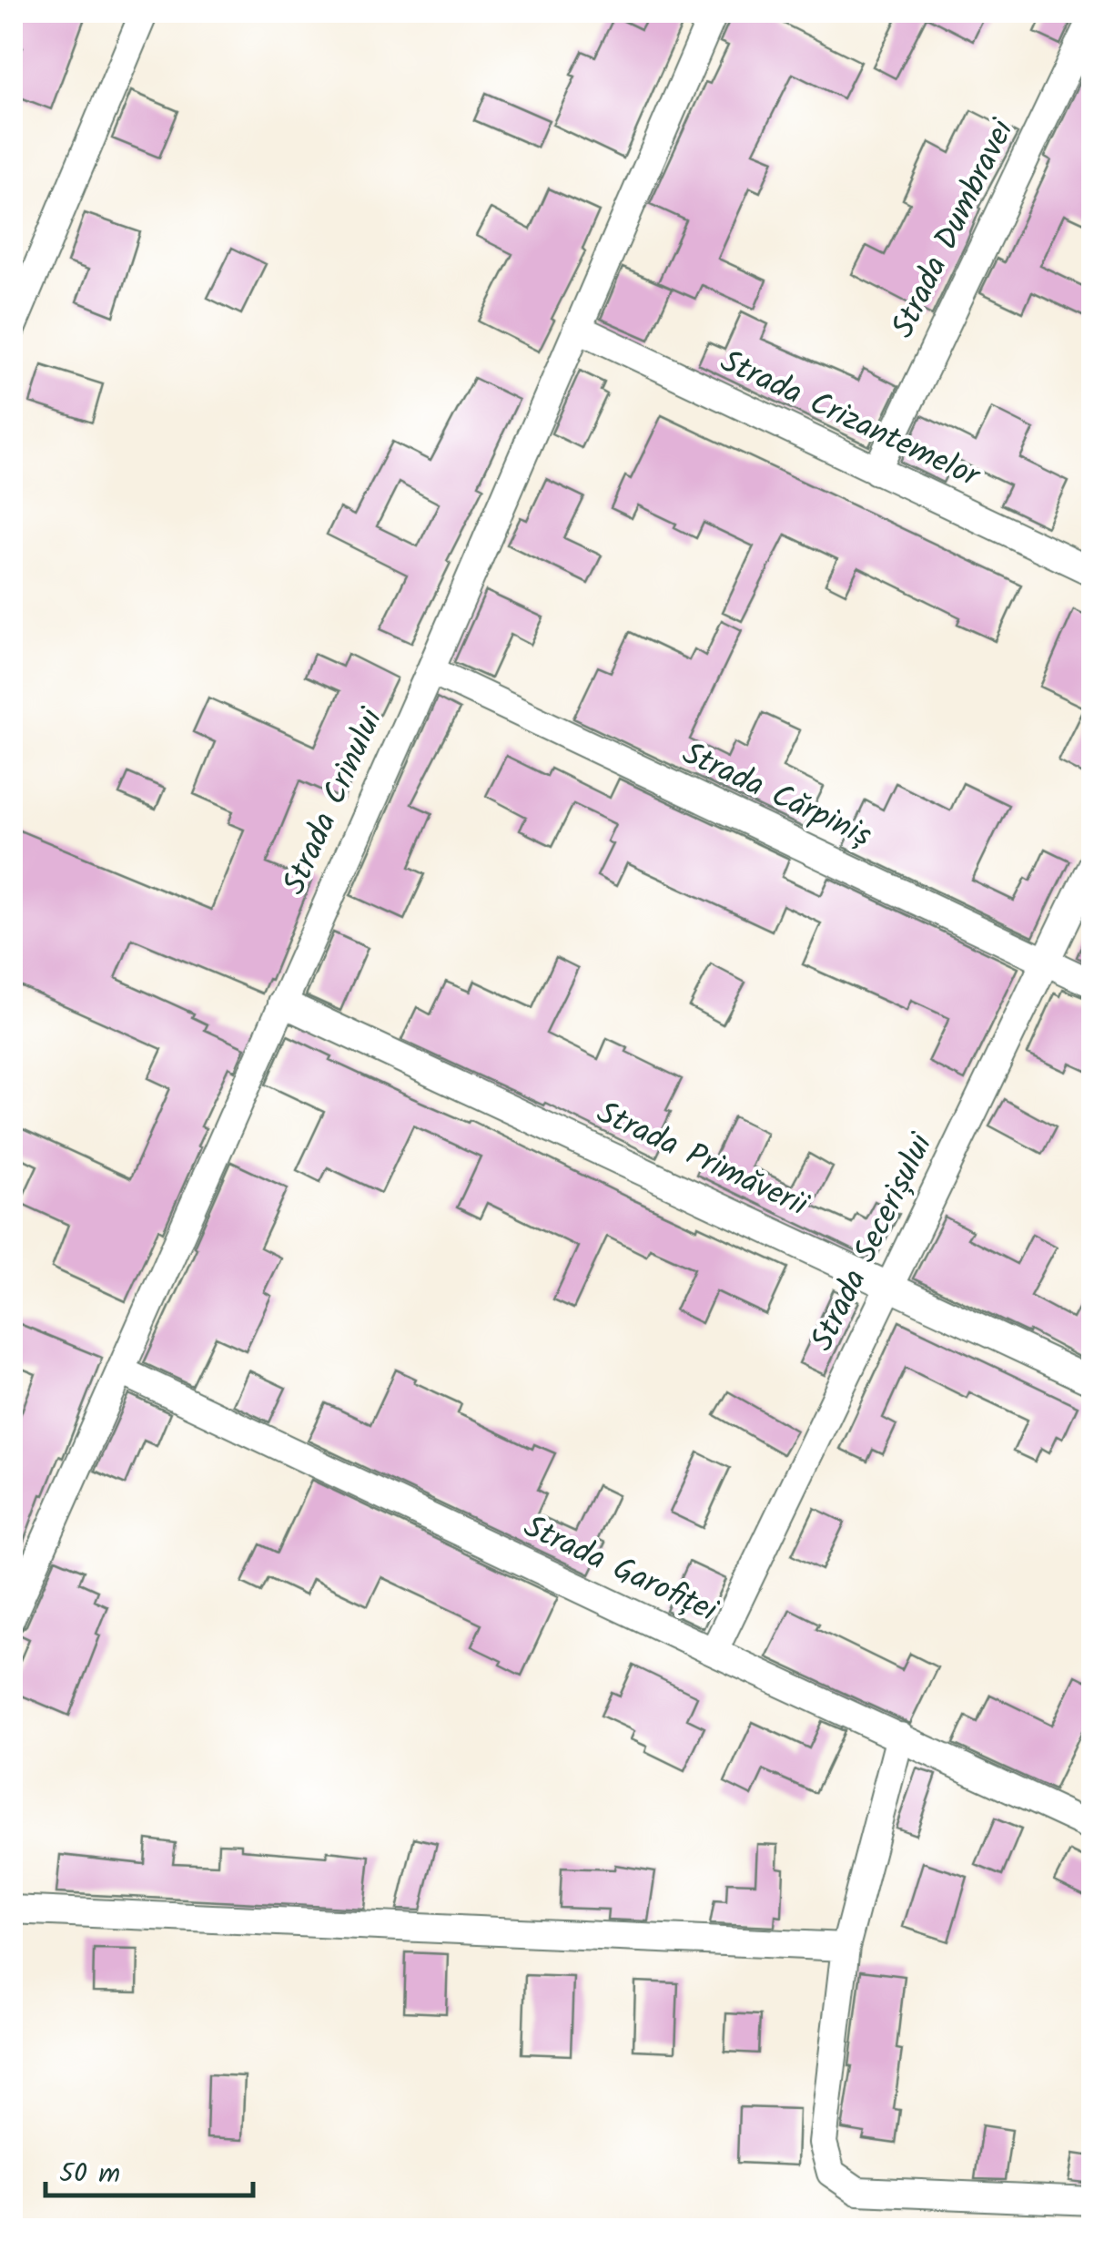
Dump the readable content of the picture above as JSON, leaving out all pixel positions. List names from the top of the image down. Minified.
{"streets":{"street":["Strada Dumbravei","Strada Crizantemelor","Strada Cărpiniș","Strada Crinului","Strada Primăverii","Strada Secerișului","Strada Garofiței"]},"crossings":[["Strada Dumbravei","Strada Crizantemelor"],["Strada Crizantemelor","Strada Crinului"],["Strada Cărpiniș","Strada Crinului"],["Strada Cărpiniș","Strada Secerișului"],["Strada Crinului","Strada Primăverii"],["Strada Crinului","Strada Garofiței"],["Strada Primăverii","Strada Secerișului"],["Strada Secerișului","Strada Garofiței"]],"scale_bar":"50 m"}
